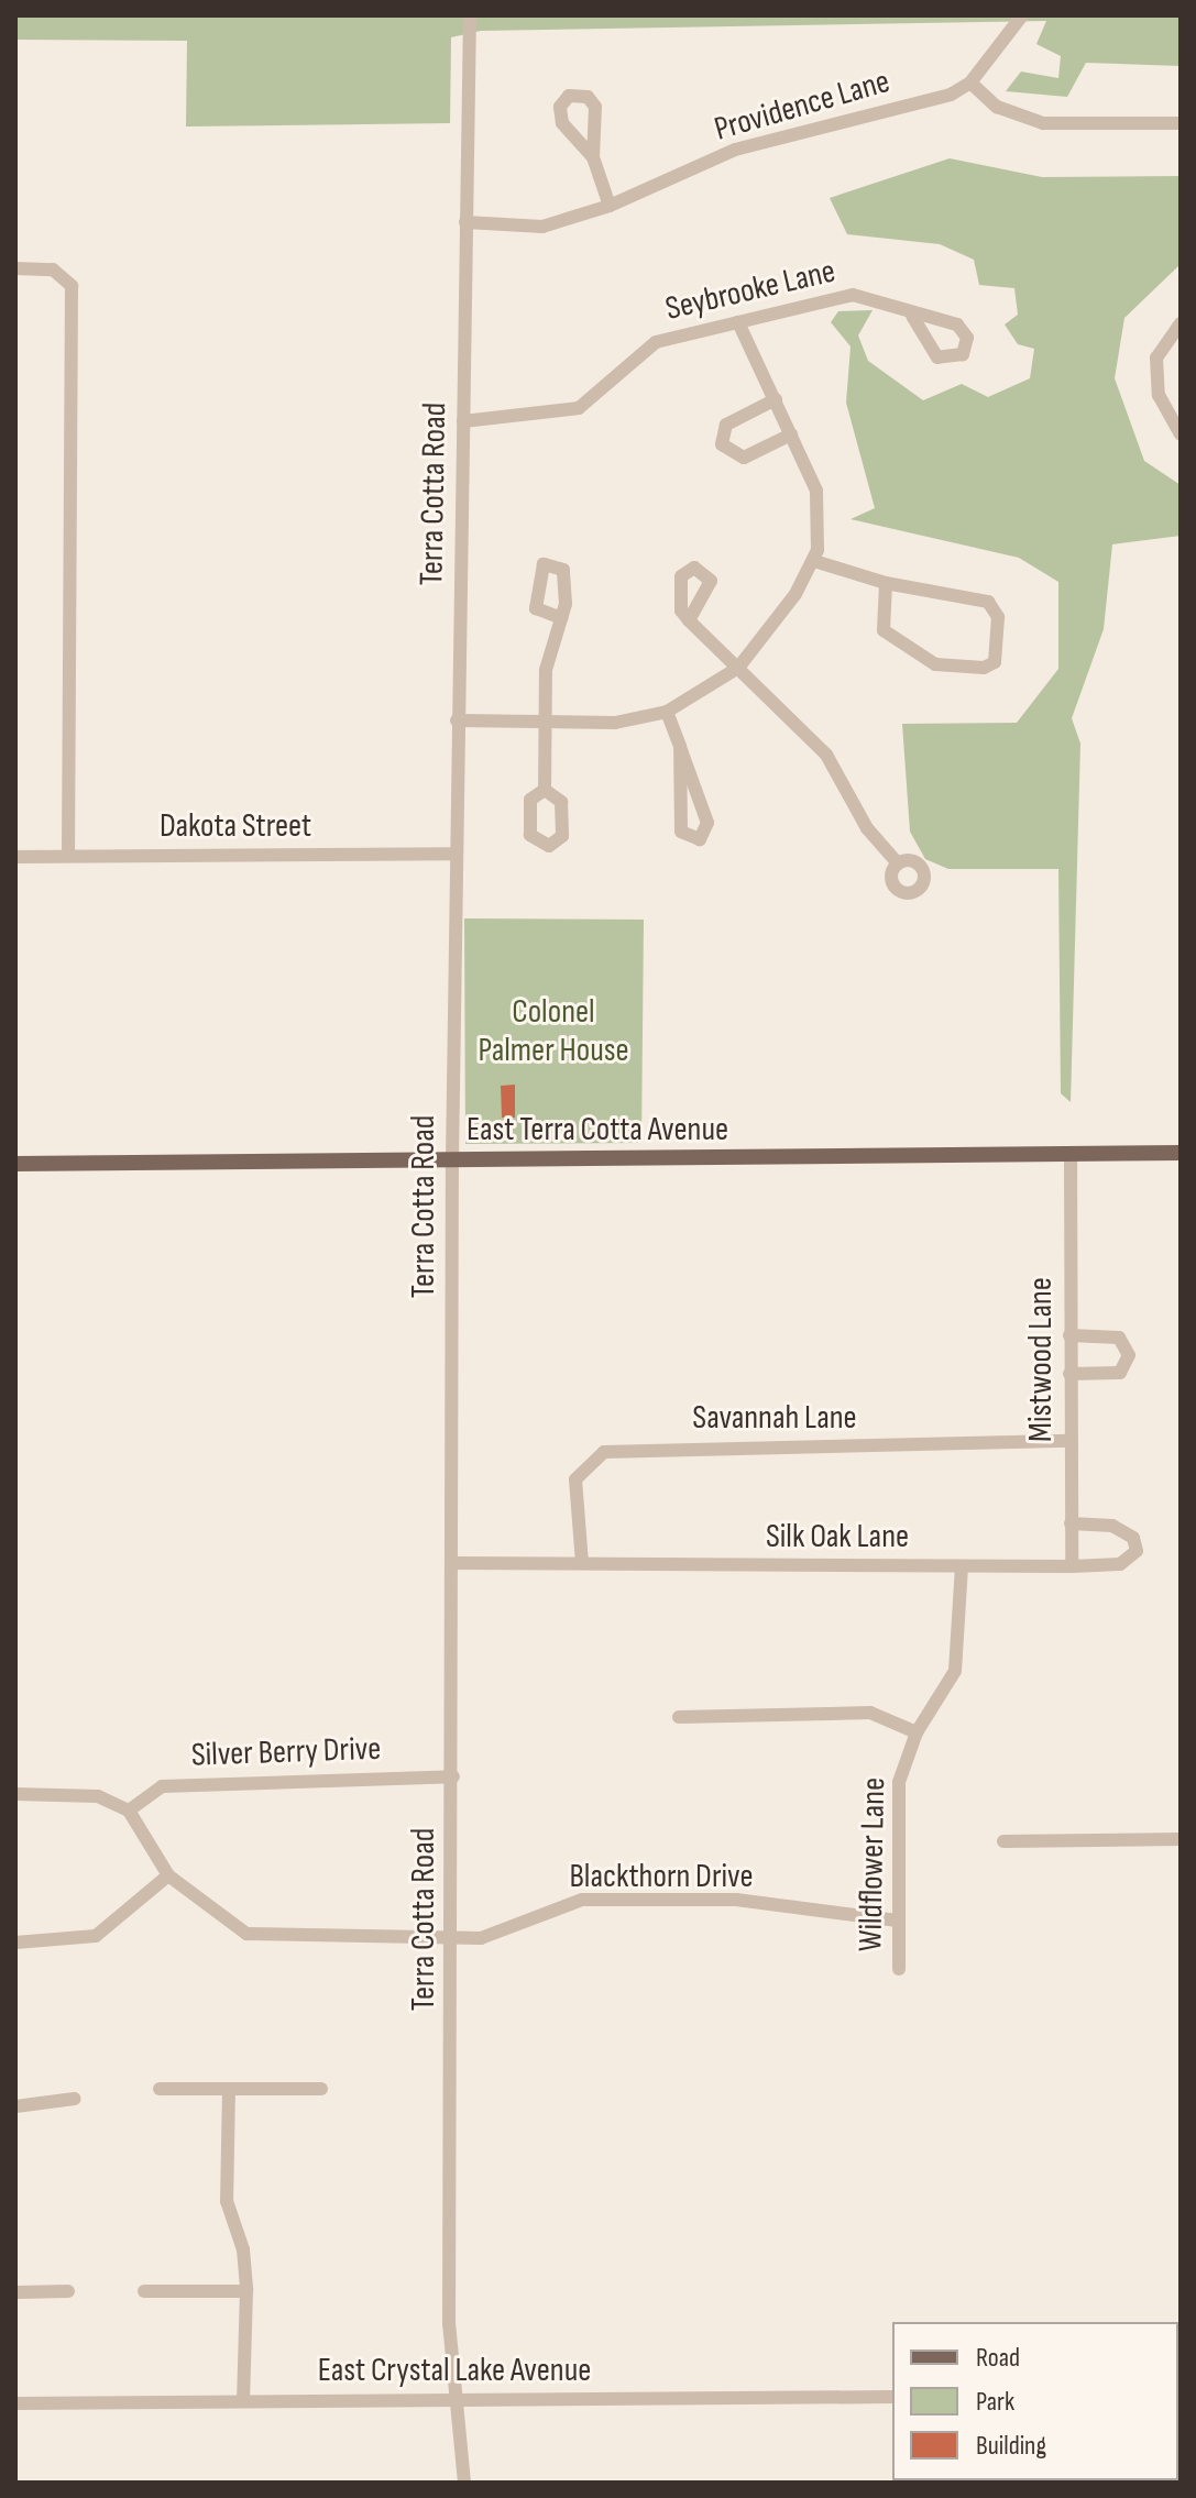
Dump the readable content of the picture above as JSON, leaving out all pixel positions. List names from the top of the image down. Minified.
{"streets":{"main road":["East Terra Cotta Avenue"],"street":["Providence Lane","Seybrooke Lane","Terra Cotta Road","Dakota Street","Mistwood Lane","Savannah Lane","Silk Oak Lane","Silver Berry Drive","Wildflower Lane","Blackthorn Drive","East Crystal Lake Avenue"]},"crossings":[["Providence Lane","Terra Cotta Road"],["Seybrooke Lane","Terra Cotta Road"],["Terra Cotta Road","Dakota Street"],["Terra Cotta Road","East Terra Cotta Avenue"],["Terra Cotta Road","Silk Oak Lane"],["Terra Cotta Road","Silver Berry Drive"],["Terra Cotta Road","Blackthorn Drive"],["Terra Cotta Road","East Crystal Lake Avenue"],["East Terra Cotta Avenue","Mistwood Lane"],["Mistwood Lane","Savannah Lane"],["Mistwood Lane","Silk Oak Lane"],["Savannah Lane","Silk Oak Lane"],["Silk Oak Lane","Wildflower Lane"],["Silver Berry Drive","Blackthorn Drive"],["Wildflower Lane","Blackthorn Drive"]],"parks":["Colonel Palmer House"],"legend":["Road","Park","Building"]}
